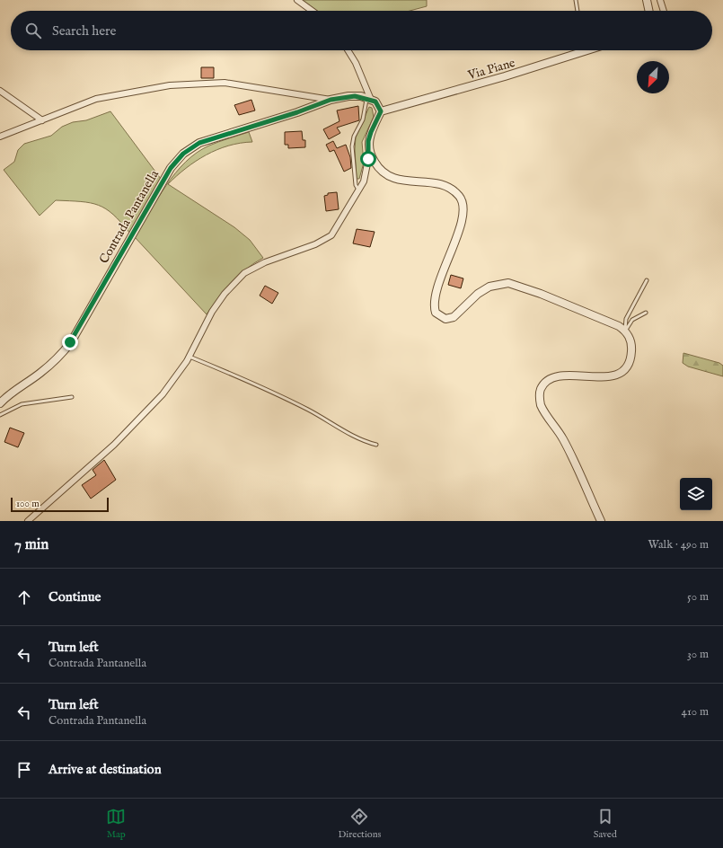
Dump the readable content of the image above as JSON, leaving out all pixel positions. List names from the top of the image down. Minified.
{"streets":{"street":["Via Piane","Contrada Pantanella"]},"scale_bar":"100 m","north":"bottom left","page":{"search":"Search here","scale":"100 m","heading":["7 min","Walk · 490 m"],"list":[["Continue","50 m"],["Turn left","Contrada Pantanella","30 m"],["Turn left","Contrada Pantanella","410 m"],"Arrive at destination"],"nav":["Map","Directions","Saved"]}}
